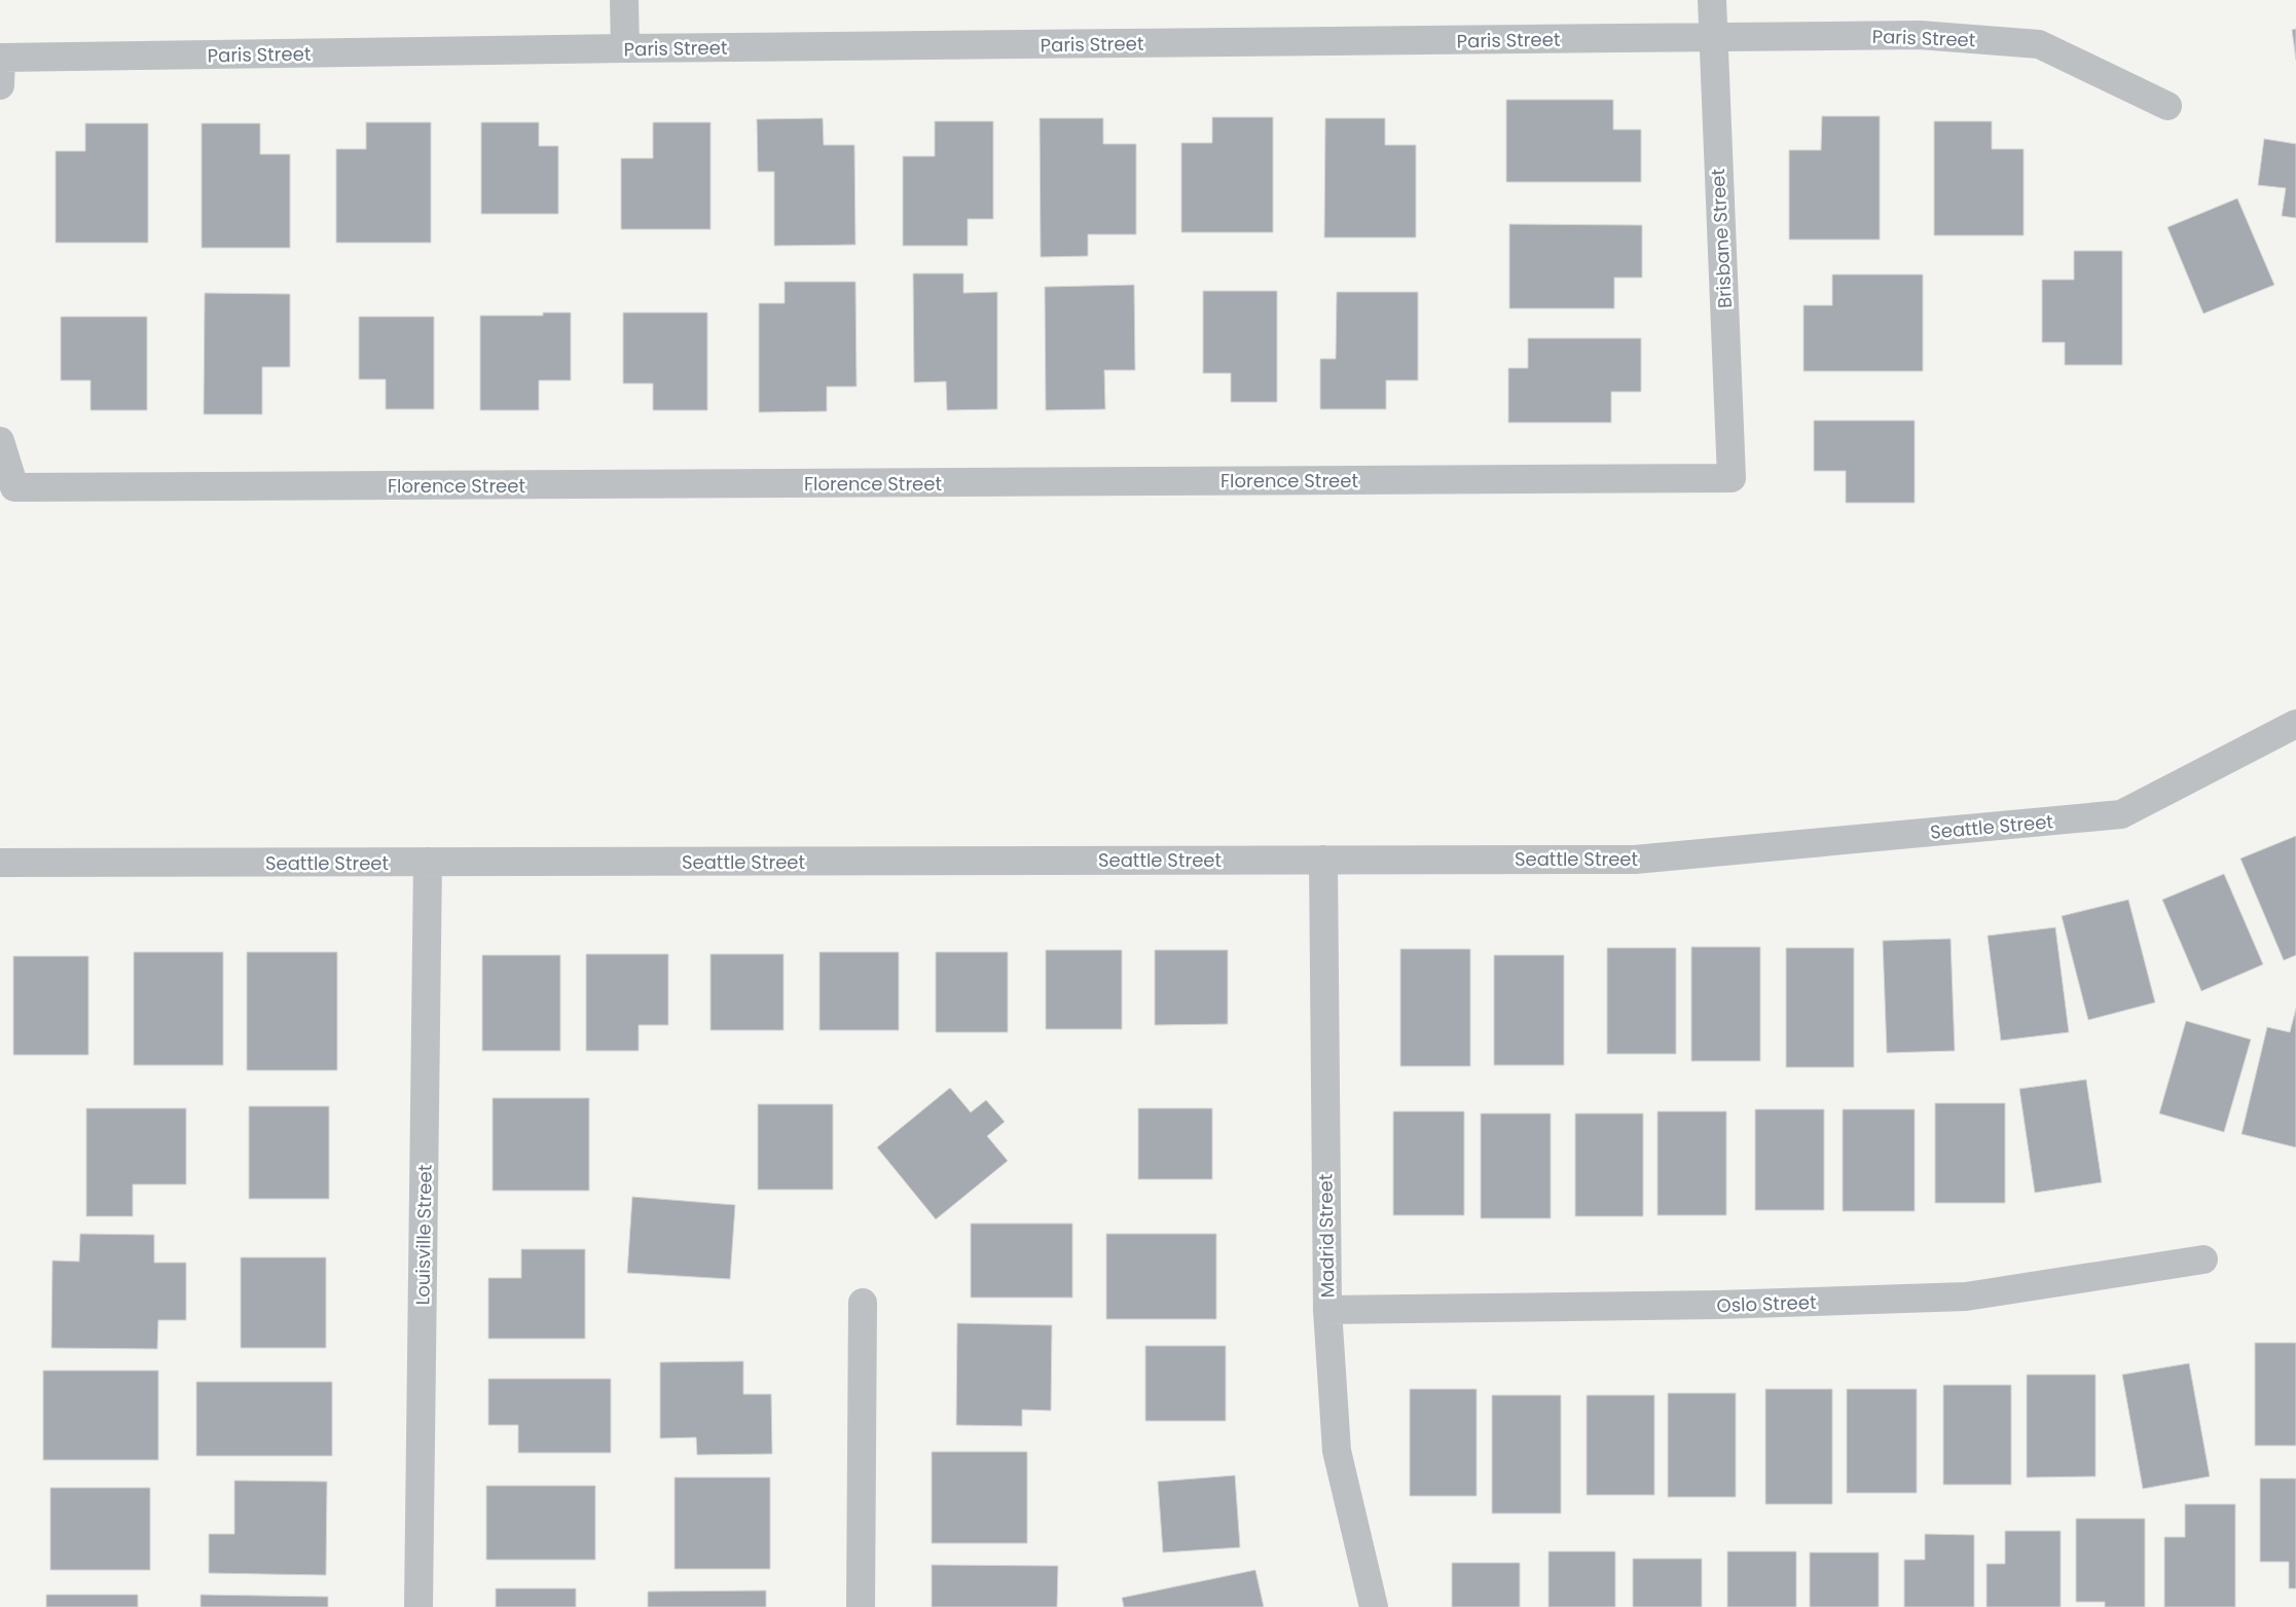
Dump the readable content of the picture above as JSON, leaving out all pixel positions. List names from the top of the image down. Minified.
{"streets":{"street":["Paris Street","Brisbane Street","Florence Street","Seattle Street","Louisville Street","Madrid Street","Oslo Street"]},"crossings":[["Paris Street","Brisbane Street"],["Brisbane Street","Florence Street"],["Seattle Street","Louisville Street"],["Seattle Street","Madrid Street"],["Madrid Street","Oslo Street"]]}
